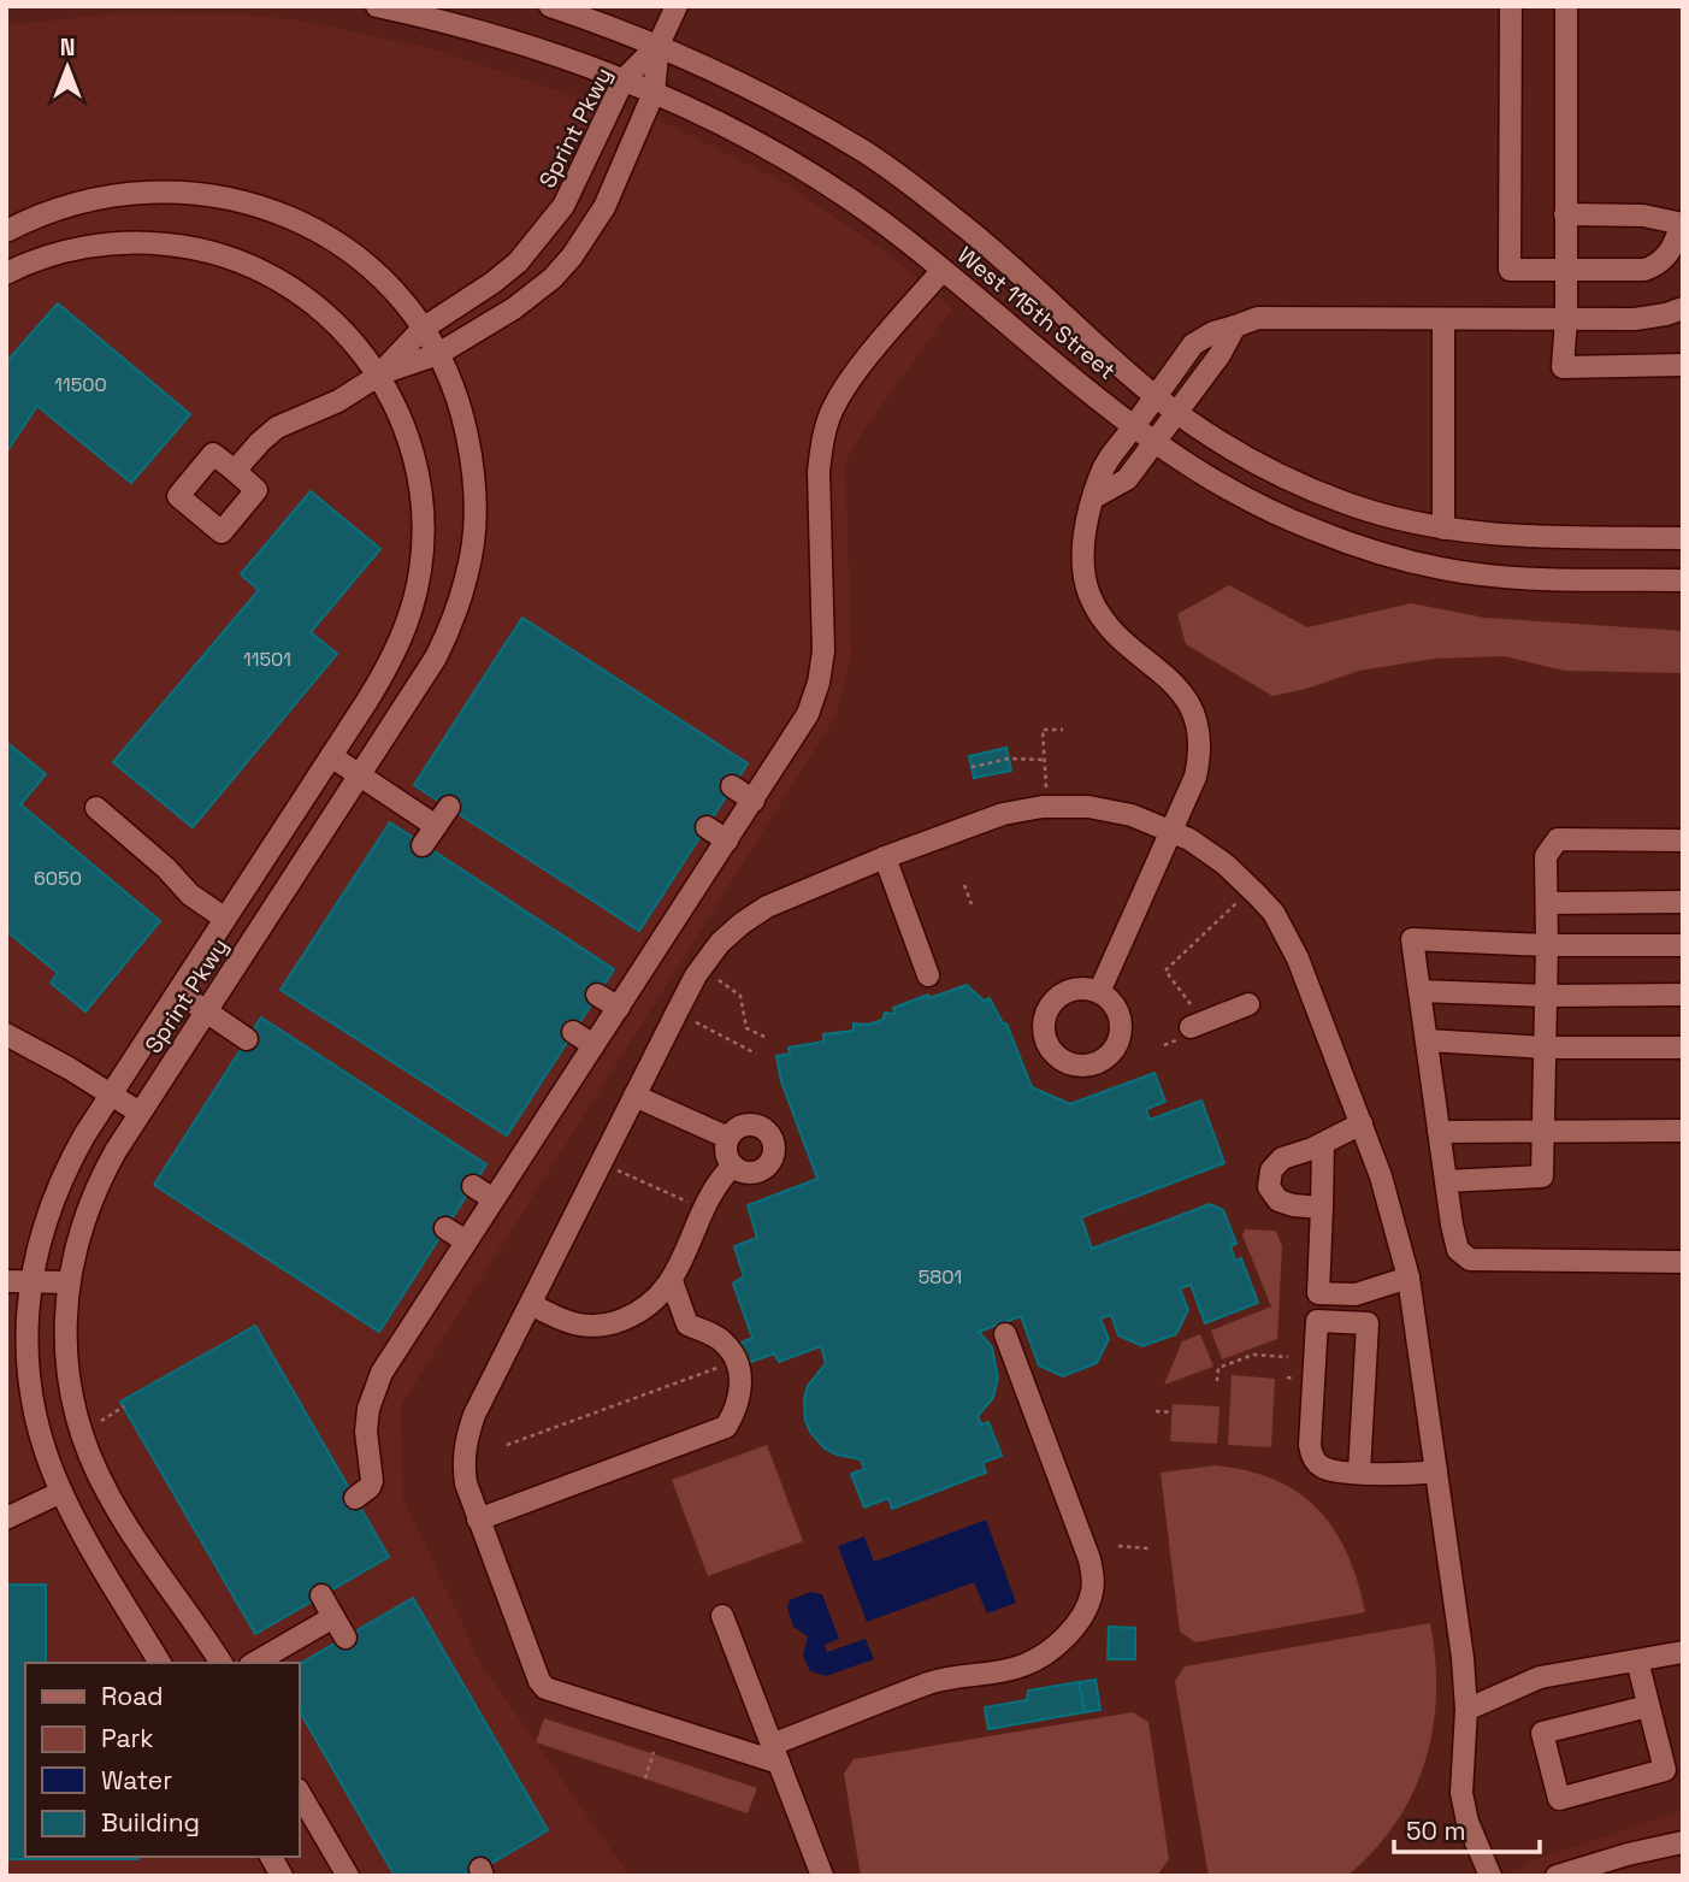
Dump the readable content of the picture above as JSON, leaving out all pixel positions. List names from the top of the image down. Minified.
{"streets":{"street":["Sprint Pkwy","West 115th Street"]},"crossings":[["Sprint Pkwy","West 115th Street"]],"house_numbers":["11500","11501","6050","5801"],"legend":["Road","Park","Water","Building"],"scale_bar":"50 m","north":"top"}
